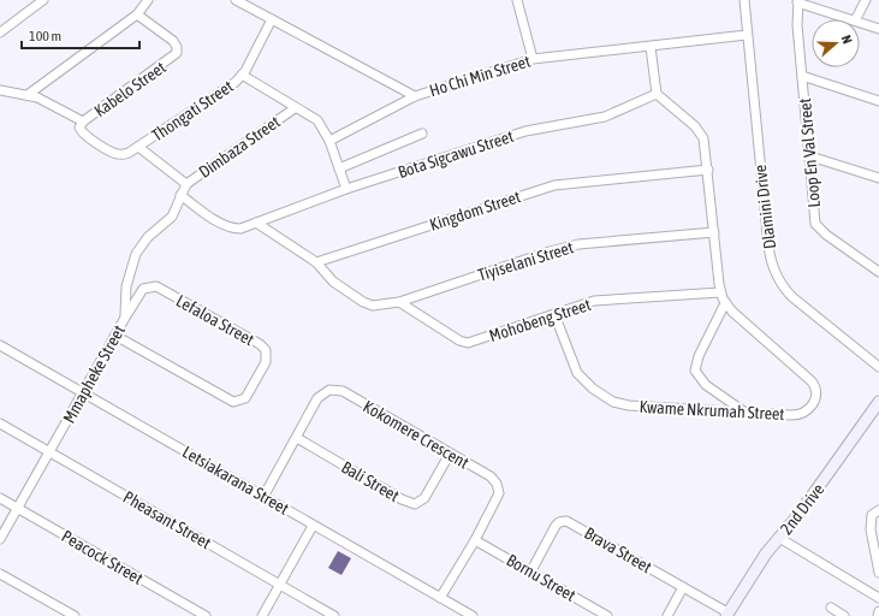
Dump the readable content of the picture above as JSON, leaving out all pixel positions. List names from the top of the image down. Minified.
{"streets":{"street":["Ho Chi Min Street","Kabelo Street","Thongati Street","Dimbaza Street","Loop En Val Street","Bota Sigcawu Street","Dlamini Drive","Kingdom Street","Tiyiselani Street","Lefaloa Street","Mohobeng Street","Mmapheke Street","Kwame Nkrumah Street","Kokomere Crescent","Letsiakarana Street","Bali Street","2nd Drive","Pheasant Street","Brava Street","Peacock Street","Bornu Street"]},"crossings":[["Ho Chi Min Street","Thongati Street"],["Ho Chi Min Street","Dlamini Drive"],["Kabelo Street","Thongati Street"],["Thongati Street","Dimbaza Street"],["Dimbaza Street","Mmapheke Street"],["Bota Sigcawu Street","Mmapheke Street"],["Bota Sigcawu Street","Kwame Nkrumah Street"],["Kingdom Street","Tiyiselani Street"],["Kingdom Street","Kwame Nkrumah Street"],["Tiyiselani Street","Mohobeng Street"],["Tiyiselani Street","Kwame Nkrumah Street"],["Lefaloa Street","Mmapheke Street"],["Mohobeng Street","Kwame Nkrumah Street"],["Mmapheke Street","Letsiakarana Street"],["Mmapheke Street","Pheasant Street"],["Mmapheke Street","Peacock Street"],["Kokomere Crescent","Letsiakarana Street"],["Kokomere Crescent","Bali Street"],["Kokomere Crescent","Bornu Street"],["2nd Drive","Brava Street"],["Brava Street","Bornu Street"]],"scale_bar":"100 m","north":"right"}
